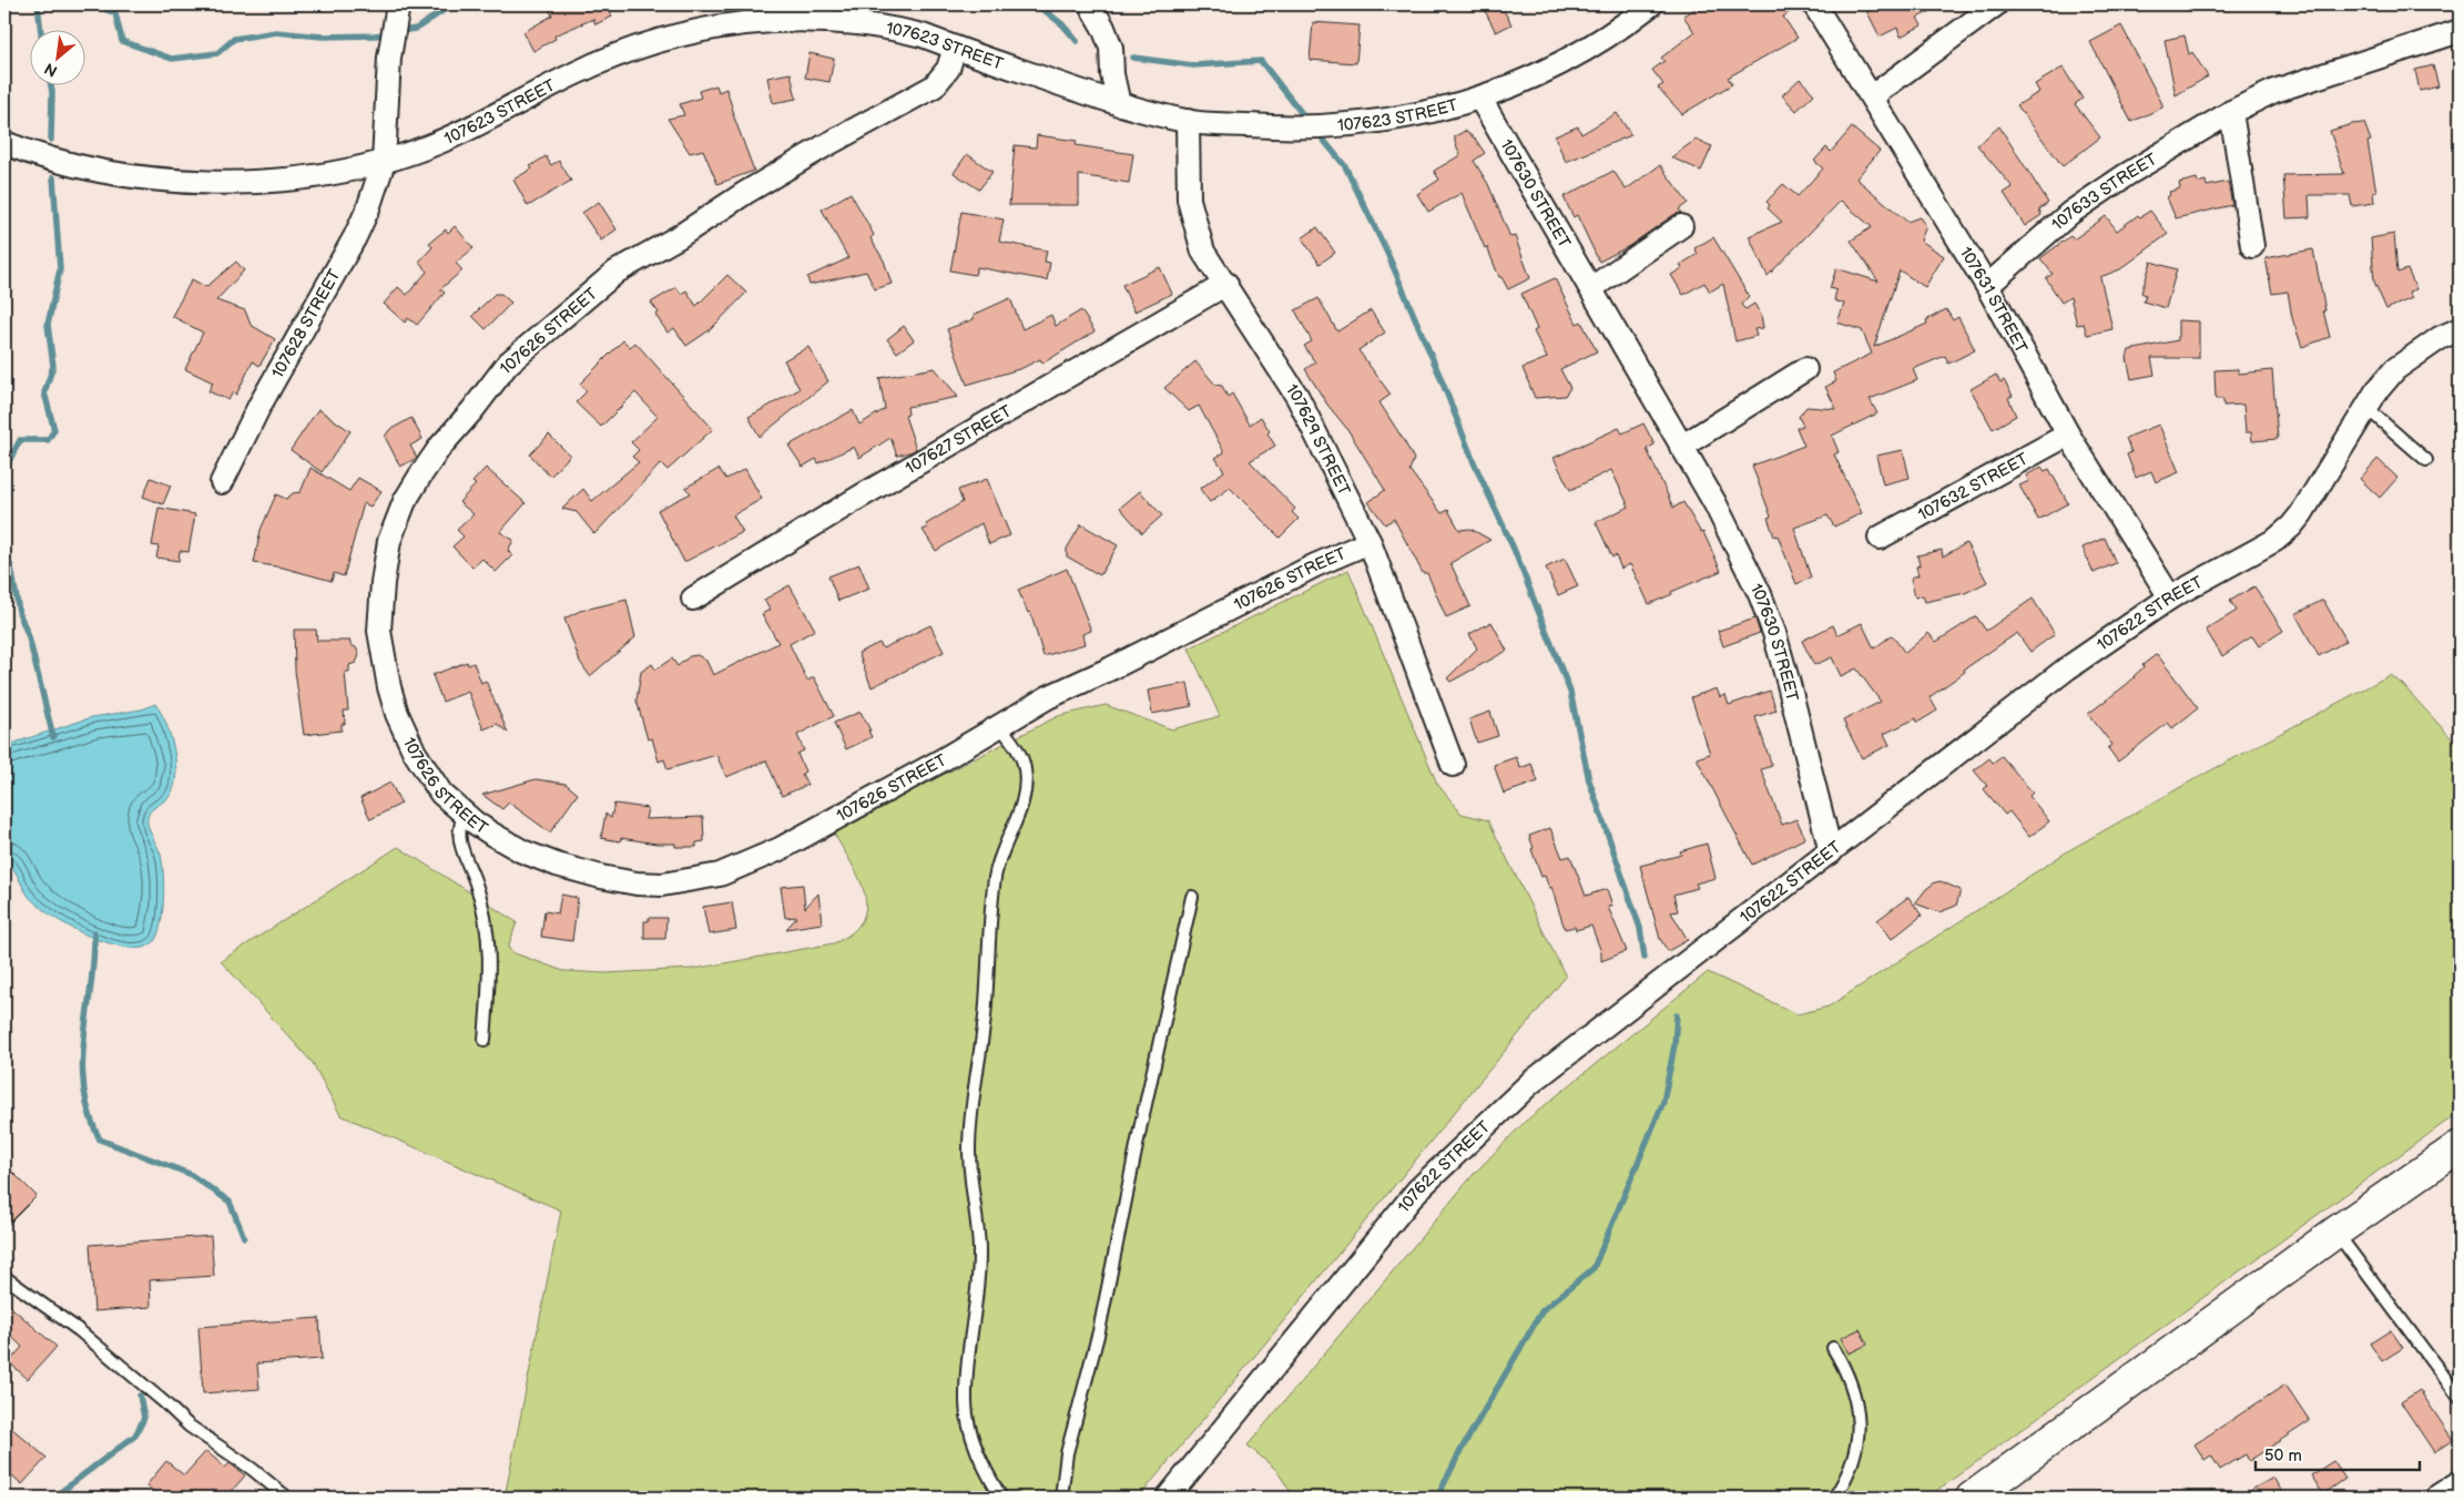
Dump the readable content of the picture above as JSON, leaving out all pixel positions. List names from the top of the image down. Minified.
{"streets":{"street":["107623 STREET","107630 STREET","107633 STREET","107631 STREET","107628 STREET","107626 STREET","107627 STREET","107629 STREET","107632 STREET","107622 STREET"]},"crossings":[["107623 STREET","107630 STREET"],["107623 STREET","107628 STREET"],["107623 STREET","107626 STREET"],["107623 STREET","107629 STREET"],["107630 STREET","107622 STREET"],["107633 STREET","107631 STREET"],["107631 STREET","107632 STREET"],["107631 STREET","107622 STREET"],["107626 STREET","107629 STREET"],["107627 STREET","107629 STREET"]],"scale_bar":"50 m","north":"bottom left"}
